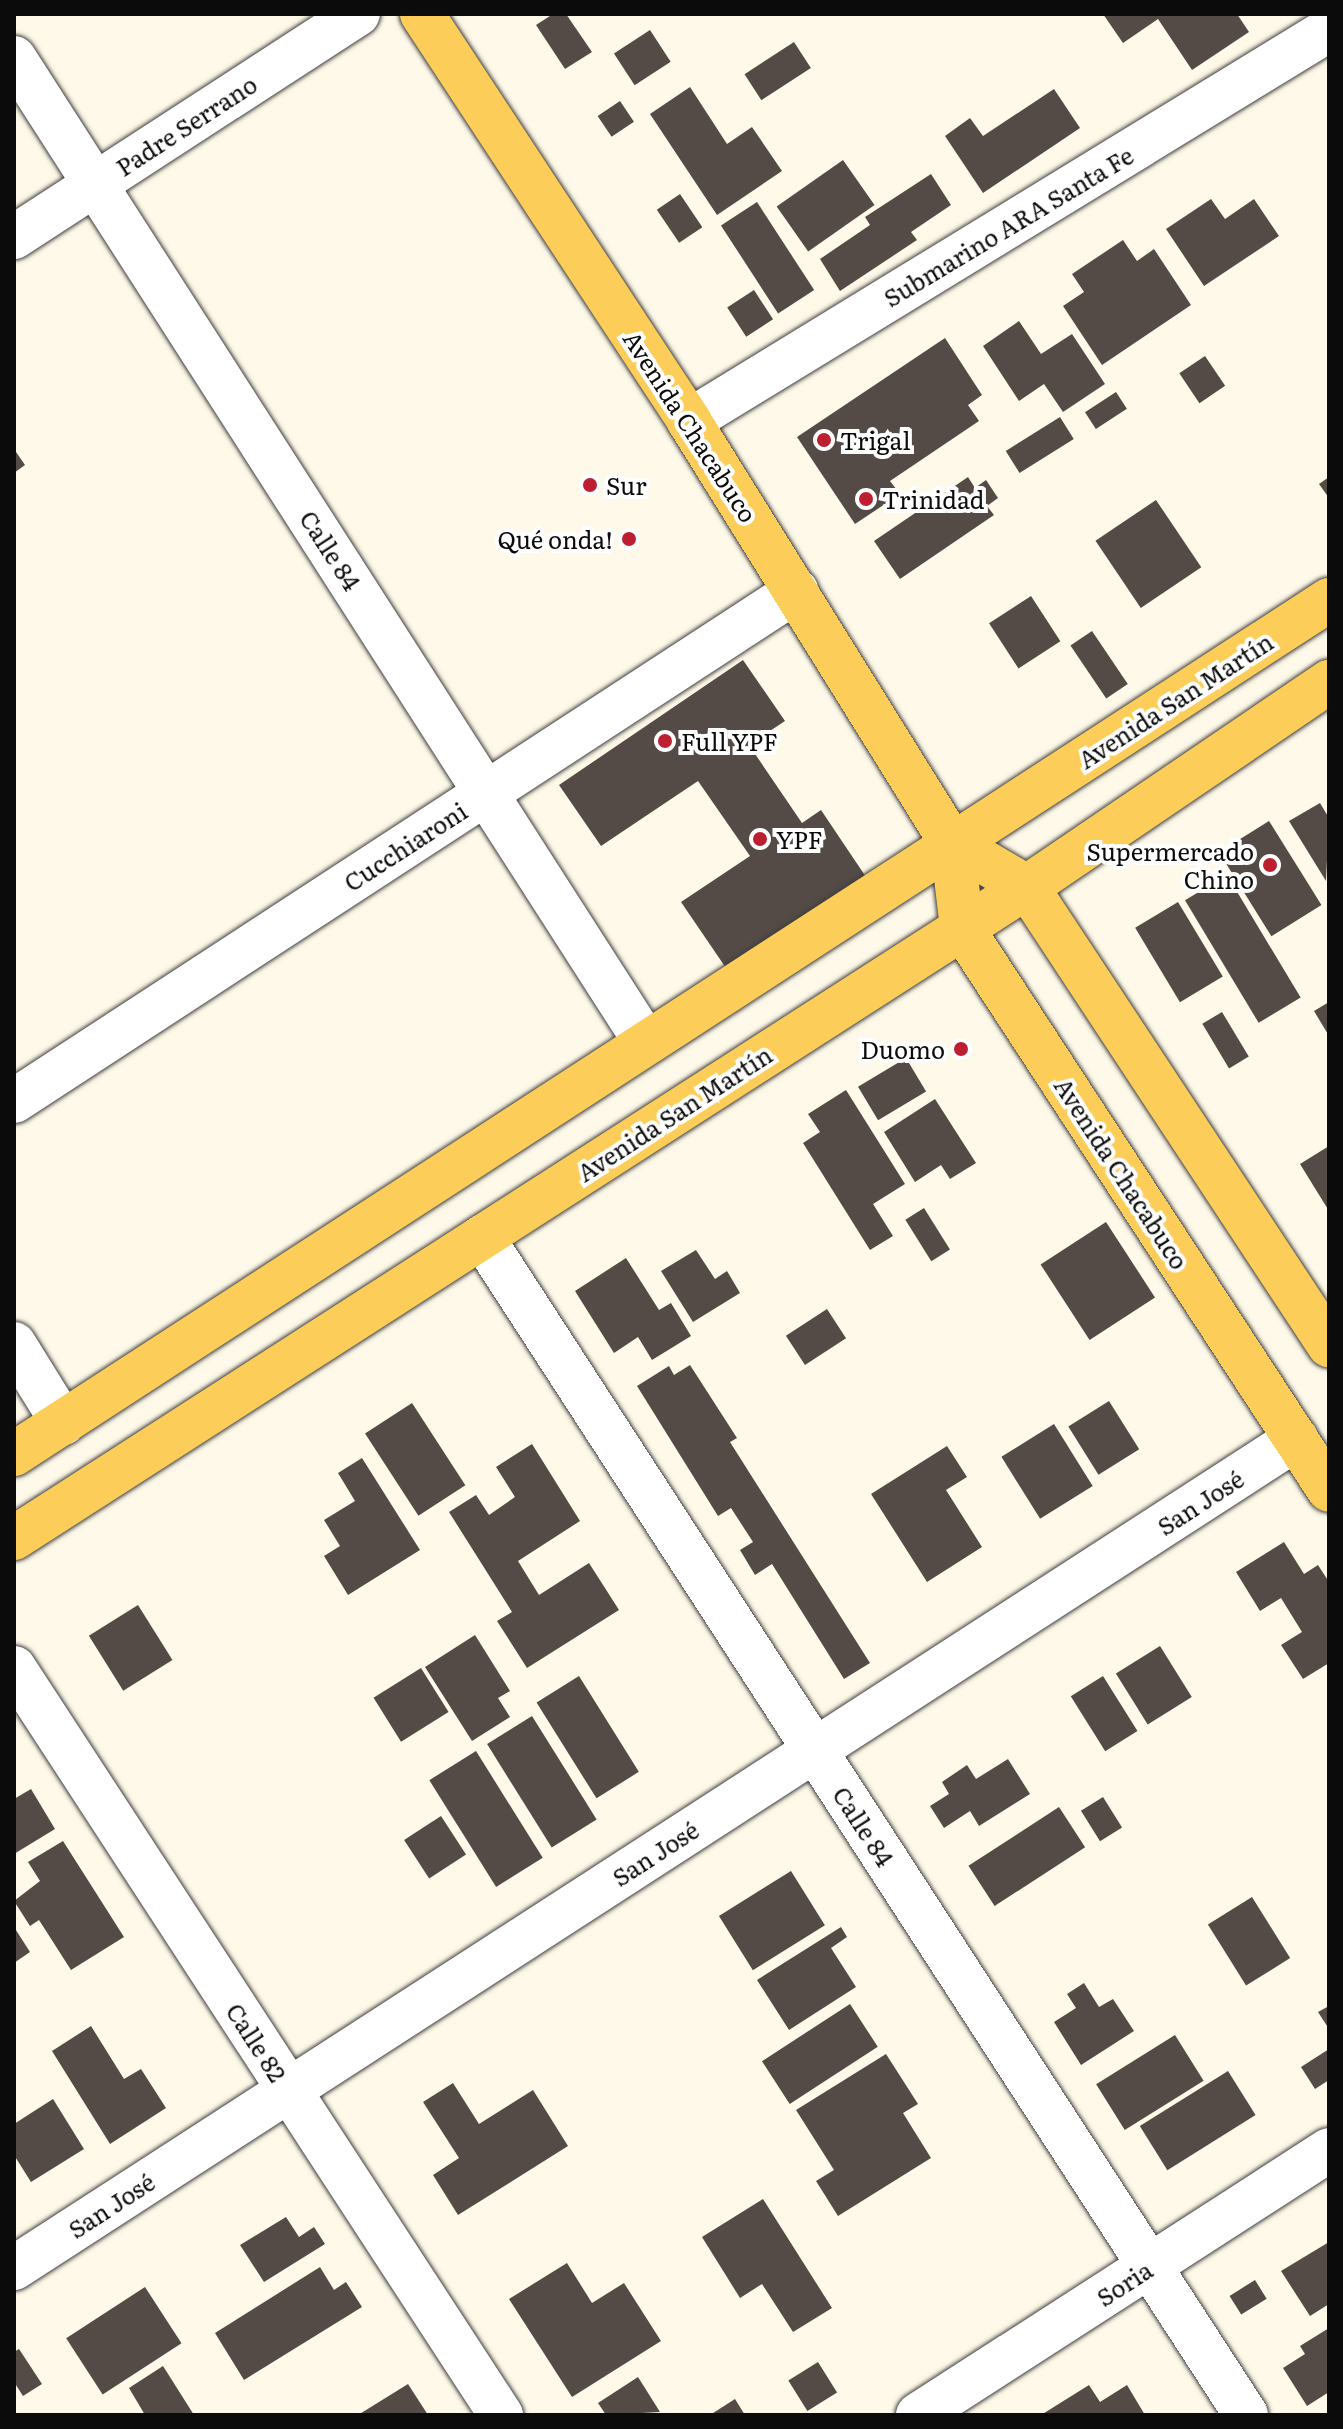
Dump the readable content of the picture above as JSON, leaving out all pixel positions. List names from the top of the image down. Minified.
{"streets":{"main road":["Avenida Chacabuco","Avenida San Martín"],"street":["Padre Serrano","Submarino ARA Santa Fe","Calle 84","Cucchiaroni","San José","Calle 82","Soria"]},"crossings":[["Padre Serrano","Calle 84"],["Submarino ARA Santa Fe","Avenida Chacabuco"],["Avenida Chacabuco","Avenida San Martín"],["Avenida Chacabuco","Cucchiaroni"],["Avenida Chacabuco","San José"],["Calle 84","Avenida San Martín"],["Calle 84","Cucchiaroni"],["Calle 84","San José"],["Calle 84","Soria"],["San José","Calle 82"]],"places":["Trigal","Sur","Trinidad","Qué onda!","Full YPF","YPF","Supermercado Chino","Duomo"]}
